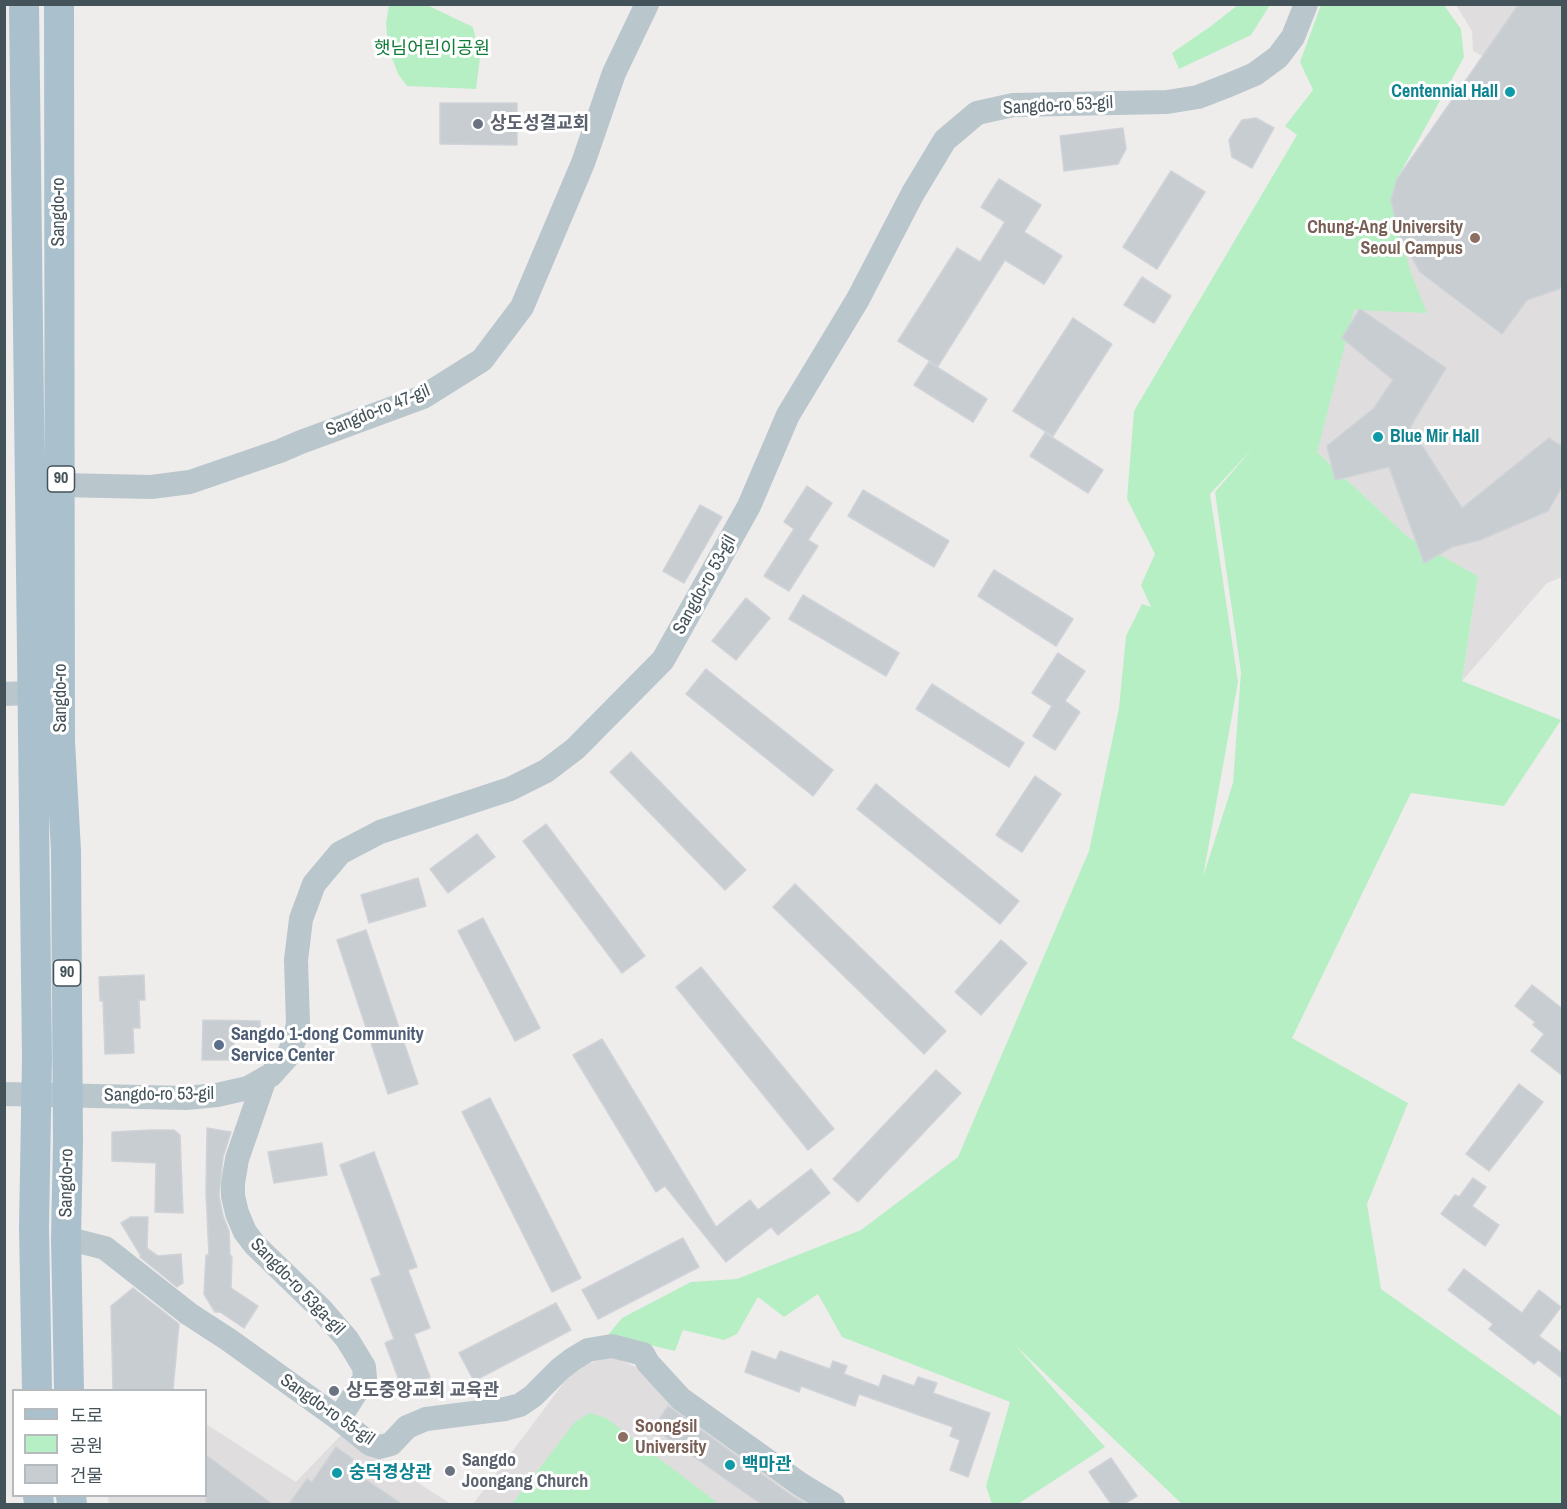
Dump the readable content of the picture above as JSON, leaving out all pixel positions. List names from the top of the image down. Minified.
{"streets":{"main road":["Sangdo-ro","90"],"street":["Sangdo-ro 53-gil","Sangdo-ro 47-gil","Sangdo-ro 53ga-gil","Sangdo-ro 55-gil"]},"crossings":[["Sangdo-ro 53-gil","Sangdo-ro"],["Sangdo-ro 53-gil","Sangdo-ro 53ga-gil"],["Sangdo-ro","Sangdo-ro 47-gil"],["Sangdo-ro","Sangdo-ro 55-gil"],["Sangdo-ro 53ga-gil","Sangdo-ro 55-gil"]],"parks":["햇님어린이공원"],"places":["Centennial Hall","상도성결교회","Chung-Ang University Seoul Campus","Blue Mir Hall","Sangdo 1-dong Community Service Center","상도중앙교회 교육관","Soongsil University","백마관","Sangdo Joongang Church","숭덕경상관"],"legend":["도로","공원","건물"]}
